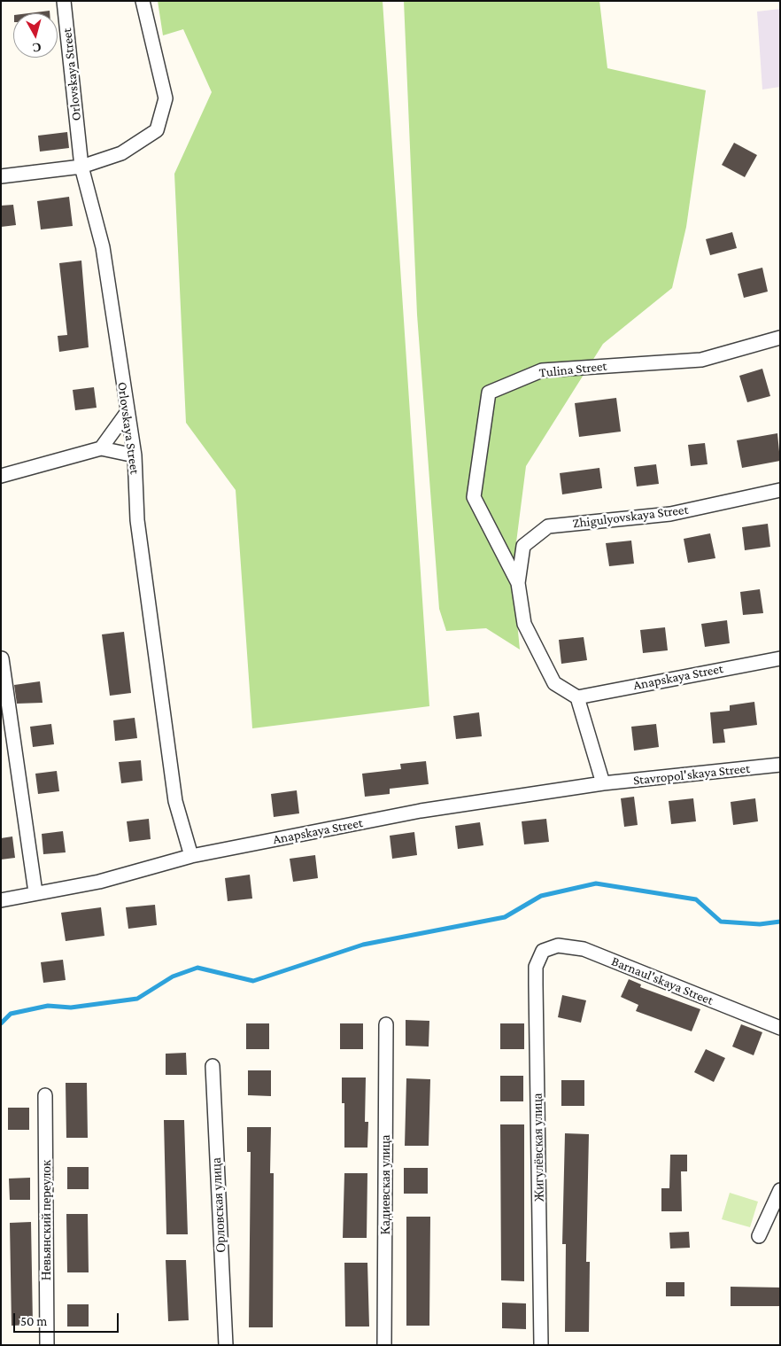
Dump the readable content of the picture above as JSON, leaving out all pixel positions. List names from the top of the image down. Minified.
{"streets":{"street":["Orlovskaya Street","Tulina Street","Zhigulyovskaya Street","Anapskaya Street","Stavropol'skaya Street","Barnaul'skaya Street","Жигулёвская улица","Кадиевская улица","Орловская улица","Невьянский переулок"]},"crossings":[["Orlovskaya Street","Anapskaya Street"],["Tulina Street","Zhigulyovskaya Street"],["Anapskaya Street","Stavropol'skaya Street"],["Barnaul'skaya Street","Жигулёвская улица"]],"scale_bar":"50 m","north":"bottom"}
